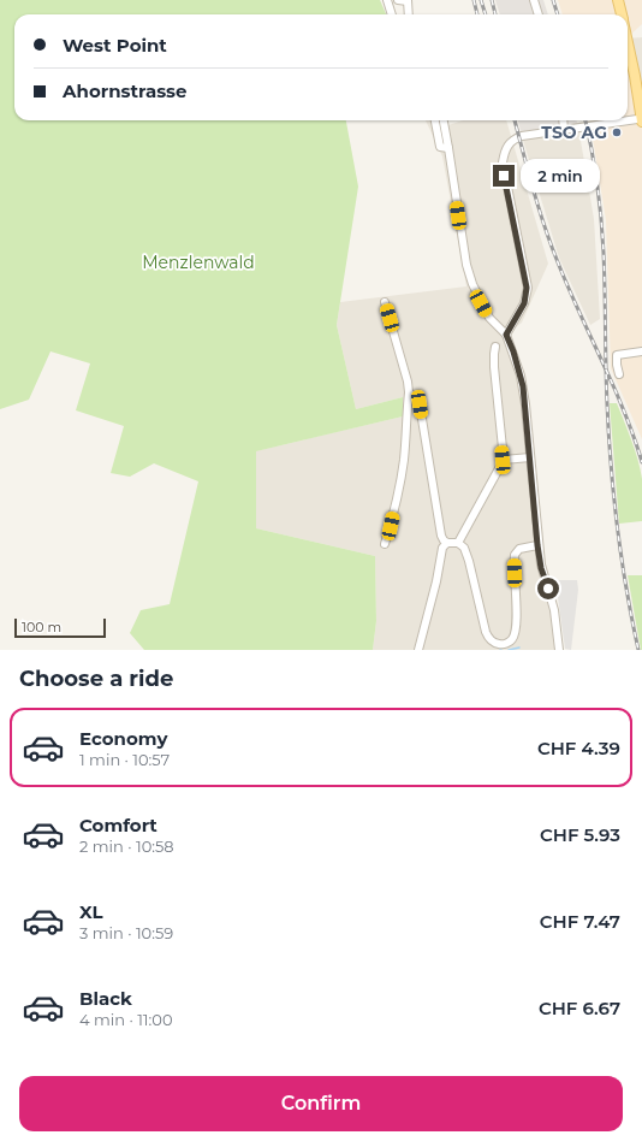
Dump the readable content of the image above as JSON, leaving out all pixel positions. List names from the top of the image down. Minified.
{"parks":["Menzlenwald"],"places":["TSO AG"],"scale_bar":"100 m","page":{"banner":["West Point","Ahornstrasse"],"bubble":"2 min","scale":"100 m","heading":"Choose a ride","list":[{"name":"Economy","note":"1 min · 10:57","value":"CHF 4.39"},{"name":"Comfort","note":"2 min · 10:58","value":"CHF 5.93"},{"name":"XL","note":"3 min · 10:59","value":"CHF 7.47"},{"name":"Black","note":"4 min · 11:00","value":"CHF 6.67"}],"buttons":"Confirm"}}
